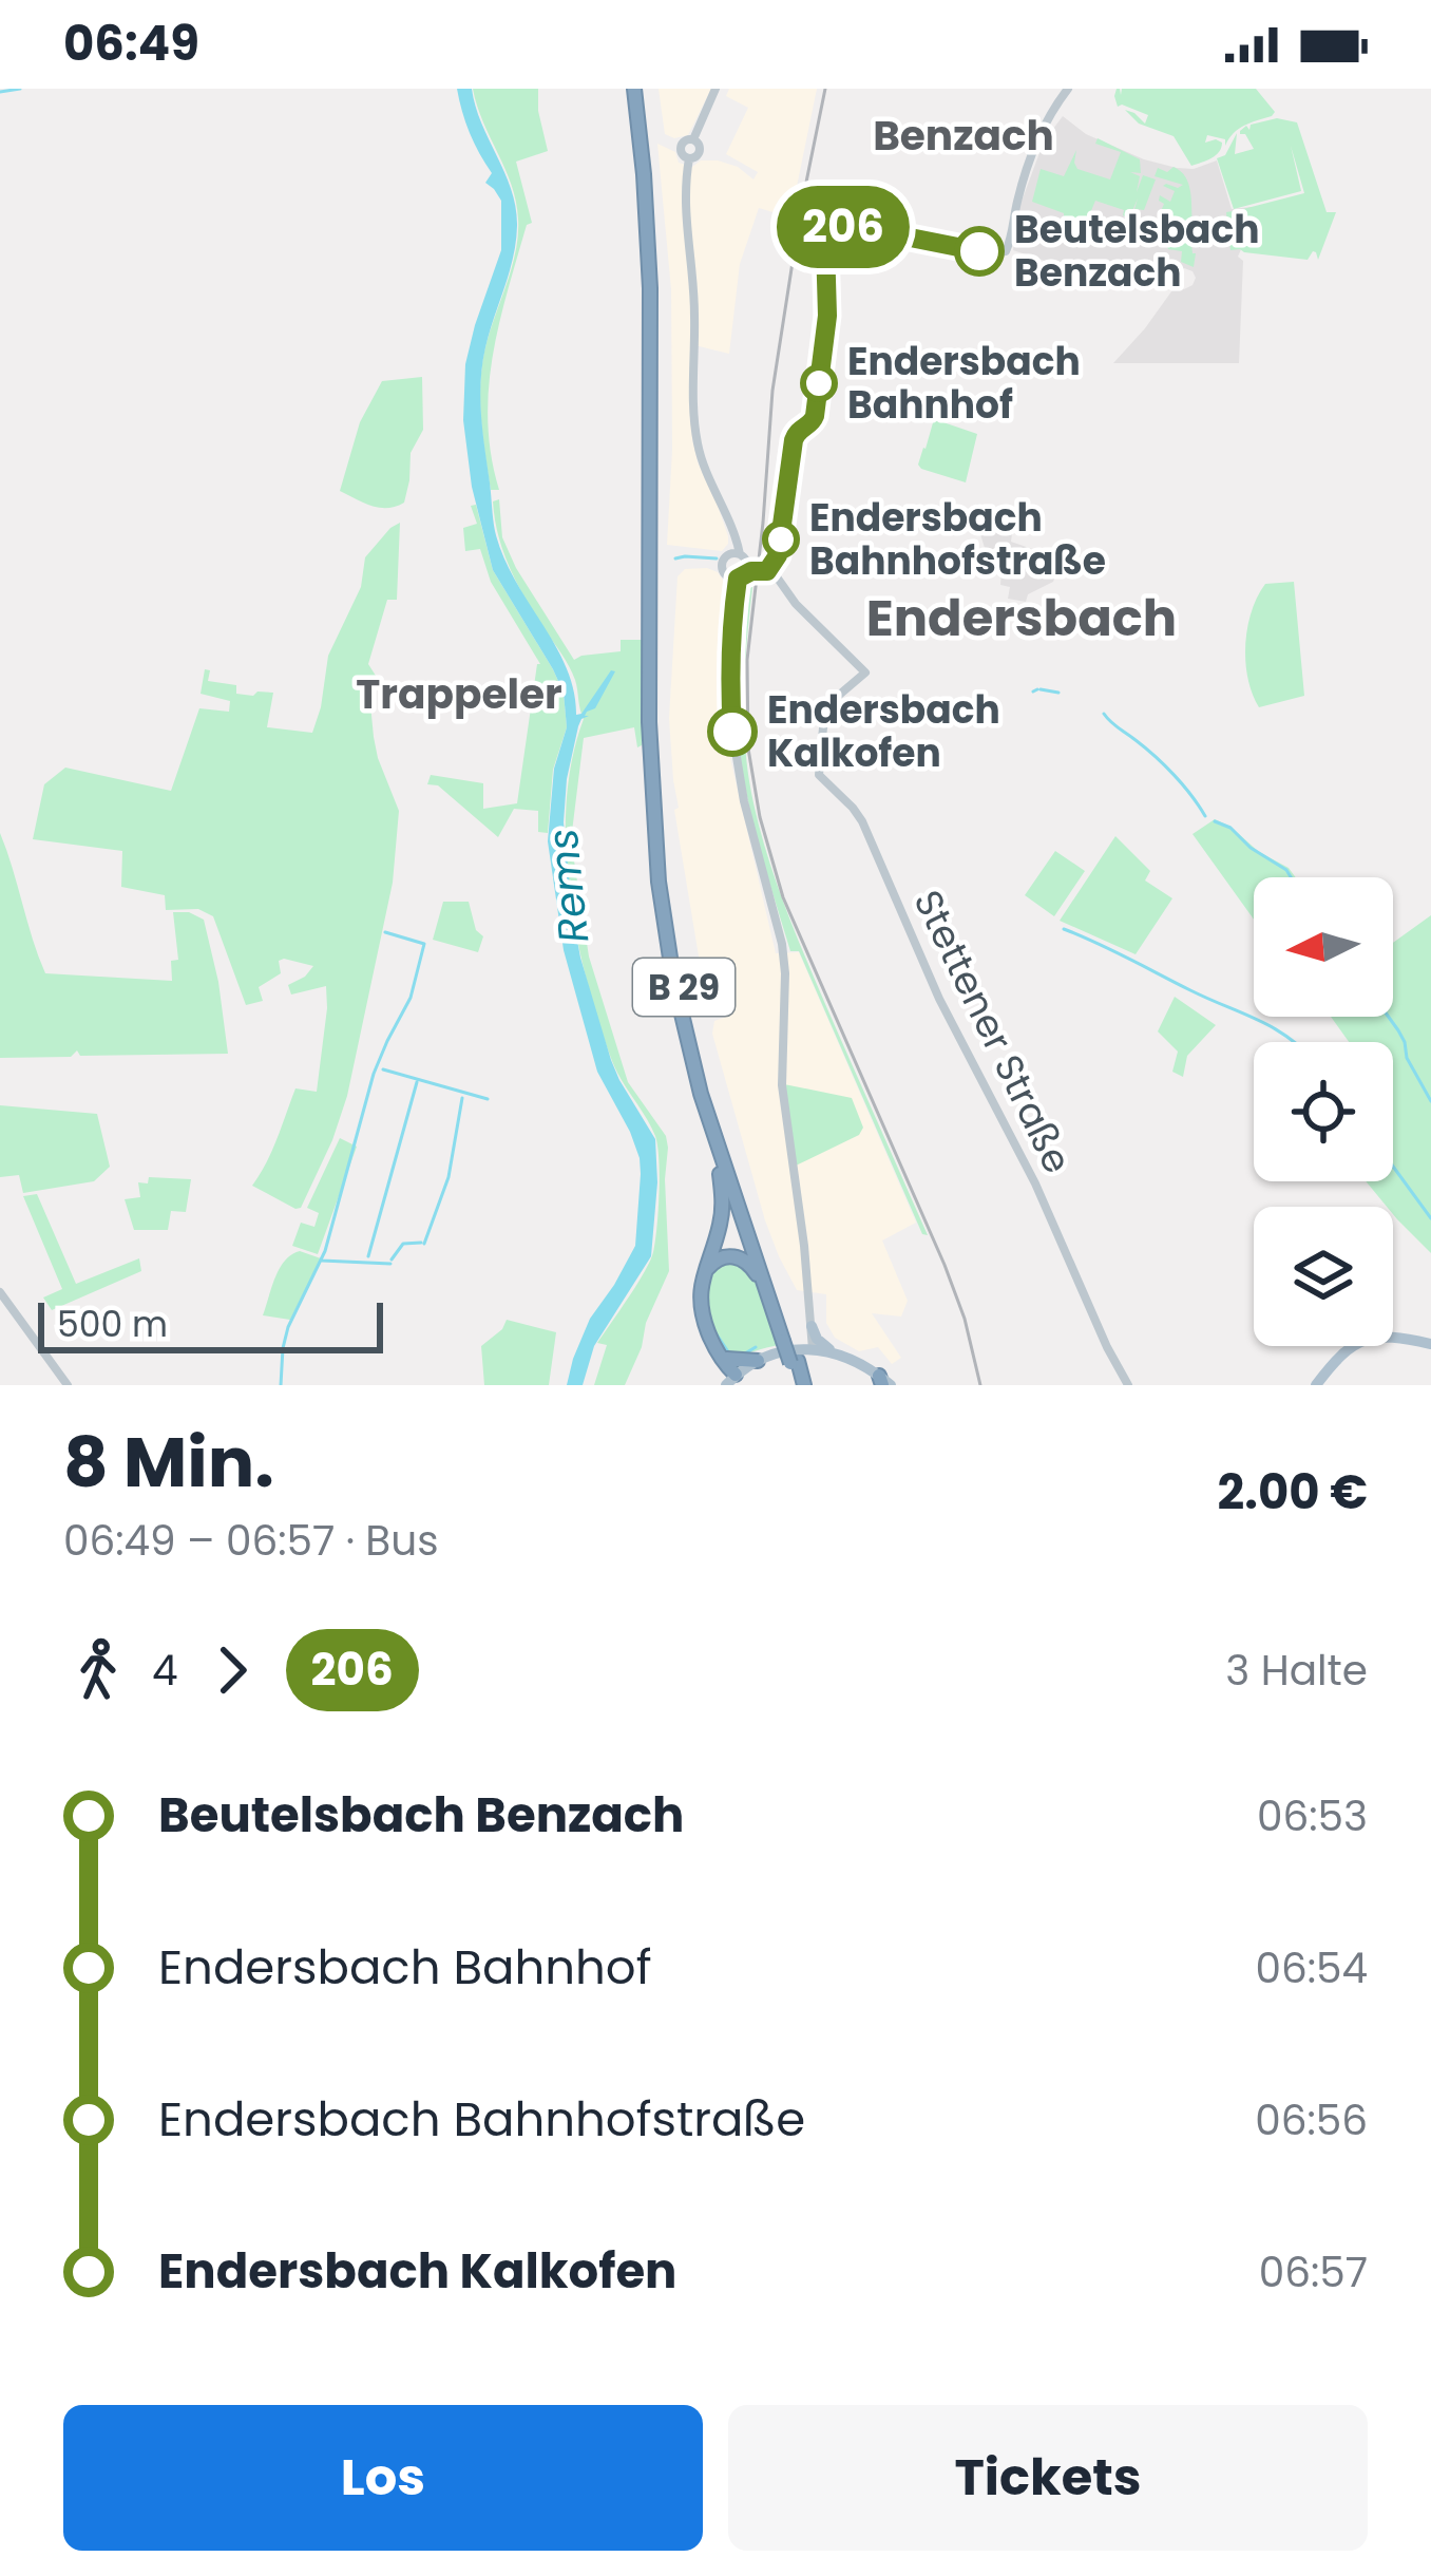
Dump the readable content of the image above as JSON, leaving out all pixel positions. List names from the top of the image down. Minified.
{"streets":{"highway":["B 29"],"street":["Stettener Straße"]},"districts":["Benzach","Endersbach","Trappeler"],"water":["Rems"],"places":["Beutelsbach Benzach","Endersbach Bahnhof","Endersbach Bahnhofstraße","Endersbach Kalkofen"],"lines":["bus line 206"],"scale_bar":"500 m","north":"left","page":{"status":"06:49","on_map":"206","scale":"500 m","heading":["8 Min.","06:49 – 06:57 · Bus","2.00 €"],"legs":["4","206","3 Halte"],"list":[{"name":"Beutelsbach Benzach","value":"06:53"},{"name":"Endersbach Bahnhof","value":"06:54"},{"name":"Endersbach Bahnhofstraße","value":"06:56"},{"name":"Endersbach Kalkofen","value":"06:57"}],"buttons":["Los","Tickets"]}}
